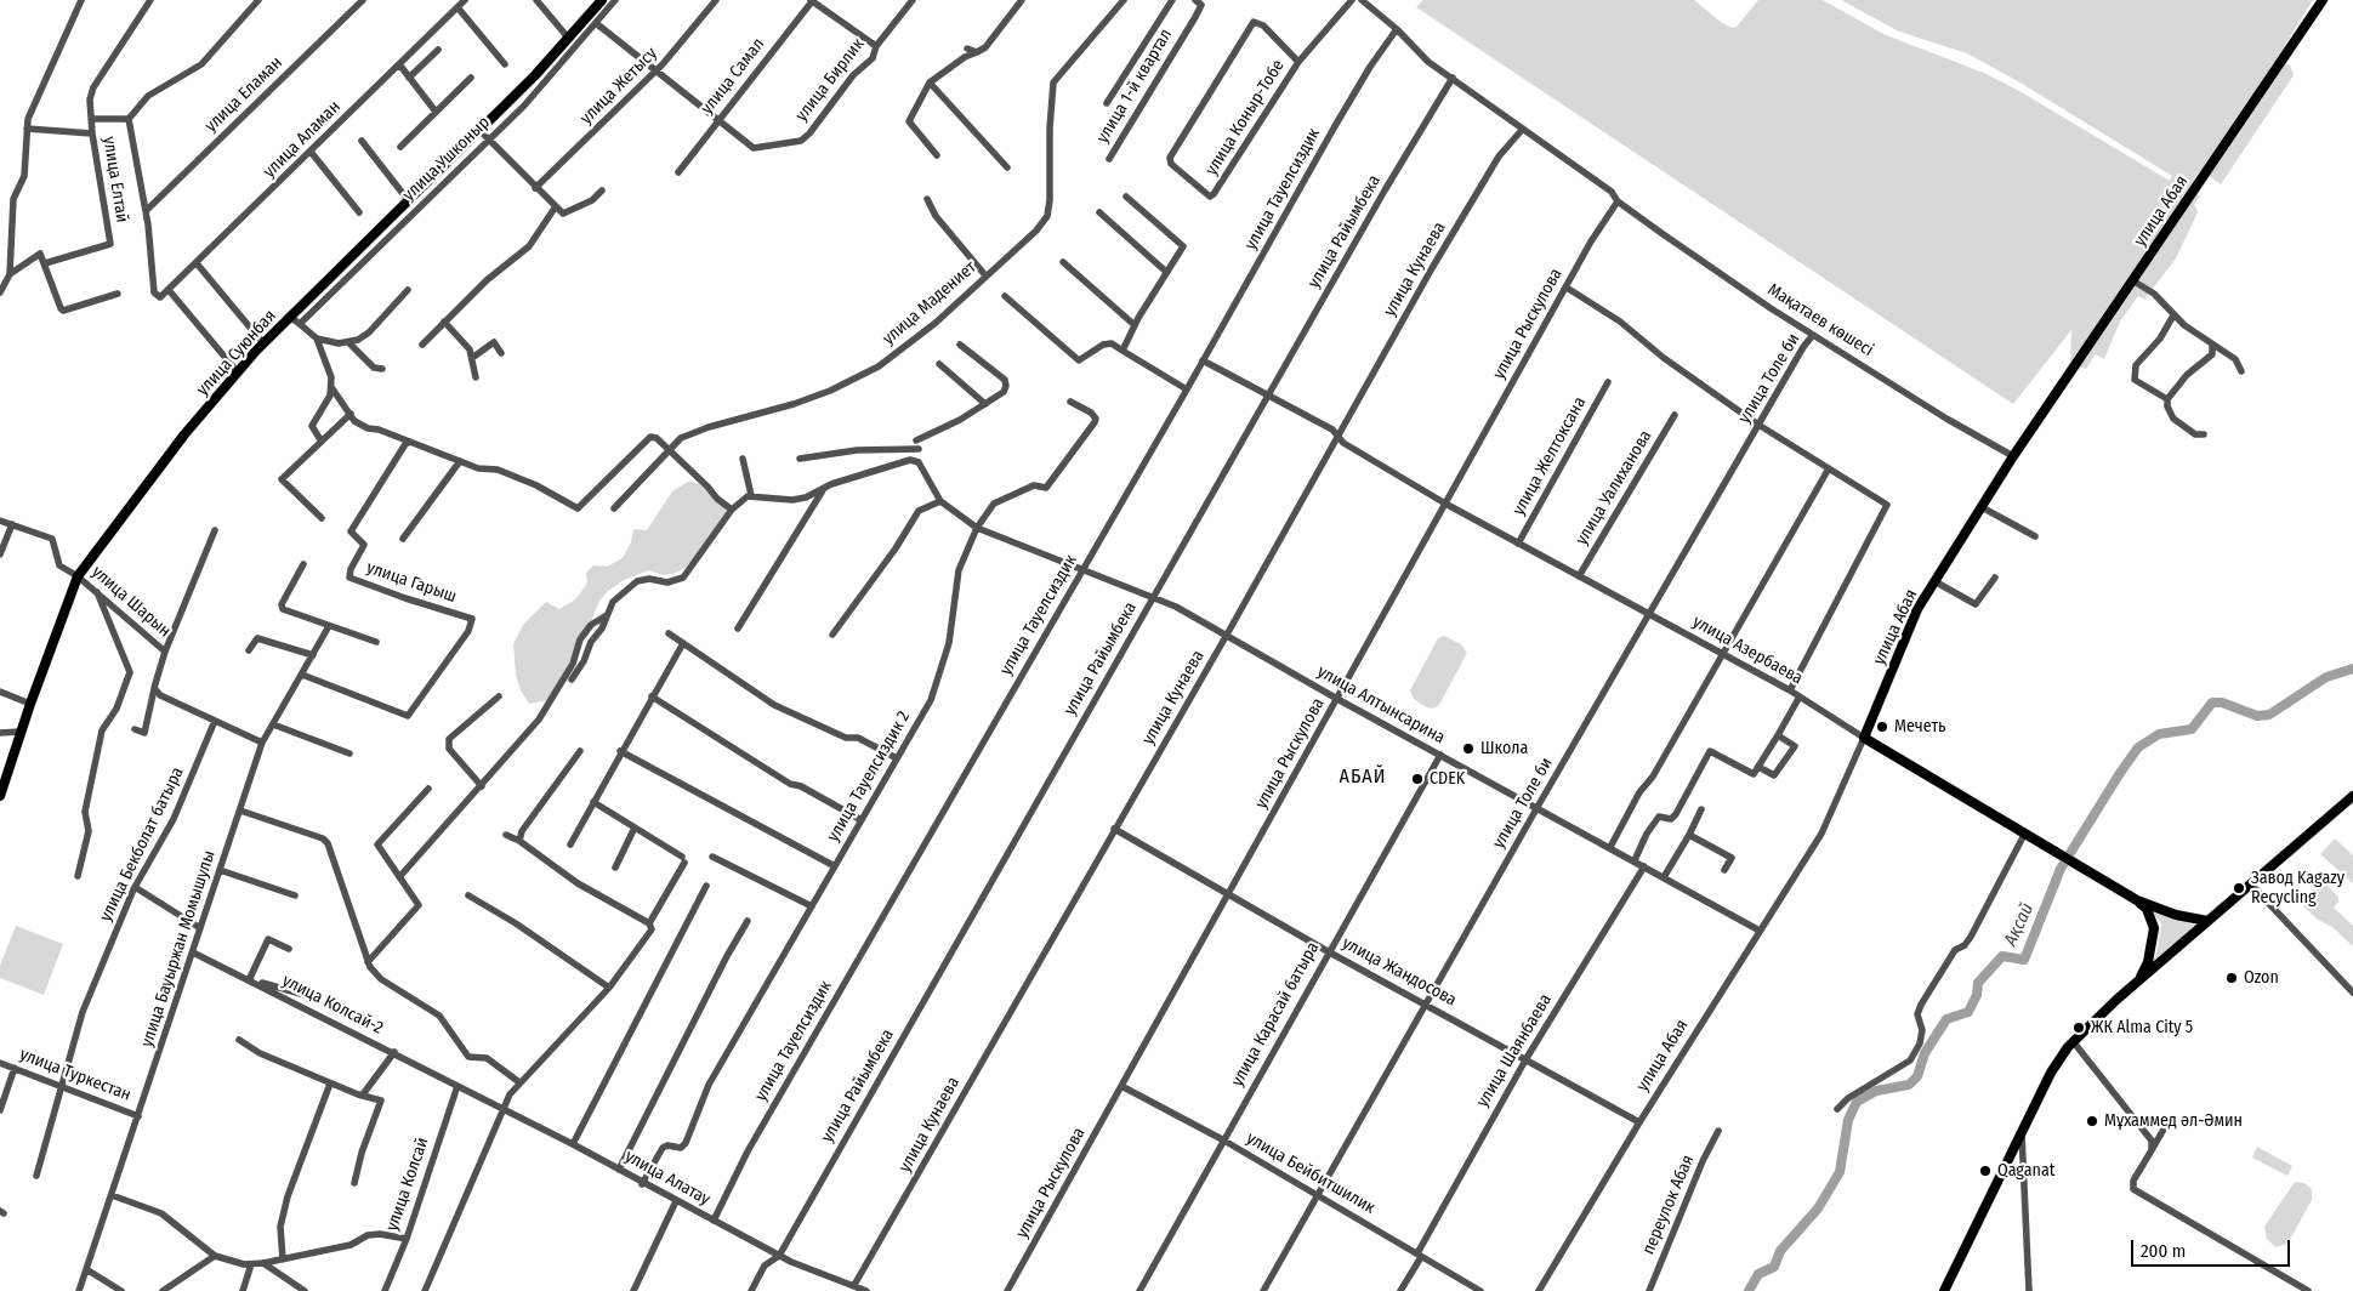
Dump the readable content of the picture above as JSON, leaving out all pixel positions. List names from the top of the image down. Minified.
{"streets":{"main road":["улица Абая","улица Суюнбая","улица Азербаева"],"street":["улица Самал","улица Бирлик","улица Жетысу","улица 1-й квартал","улица Еламан","улица Коныр-Тобе","улица Аламан","улица Ушконыр","улица Елтай","улица Тауелсиздик","улица Райымбека","улица Кунаева","улица Мадениет","Мақатаев көшесі","улица Рыскулова","улица Толе би","улица Желтоксана","улица Уалиханова","улица Гарыш","улица Шарын","улица Алтынсарина","улица Тауелсиздик 2","улица Бекболат батыра","улица Бауыржан Момышулы","улица Жандосова","улица Колсай-2","улица Карасай батыра","улица Шаянбаева","улица Туркестан","улица Бейбитшилик","улица Алатау","улица Колсай","переулок Абая"]},"crossings":[["улица Самал","улица Бирлик"],["улица Еламан","улица Аламан"],["улица Тауелсиздик","Мақатаев көшесі"],["улица Тауелсиздик","улица Азербаева"],["улица Тауелсиздик","улица Алтынсарина"],["улица Тауелсиздик","улица Алатау"],["улица Абая","Мақатаев көшесі"],["улица Абая","улица Азербаева"],["улица Абая","улица Алтынсарина"],["улица Абая","улица Жандосова"],["улица Райымбека","Мақатаев көшесі"],["улица Райымбека","улица Азербаева"],["улица Райымбека","улица Алтынсарина"],["улица Райымбека","улица Алатау"],["улица Кунаева","Мақатаев көшесі"],["улица Кунаева","улица Азербаева"],["улица Кунаева","улица Алтынсарина"],["улица Кунаева","улица Жандосова"],["улица Кунаева","улица Алатау"],["Мақатаев көшесі","улица Рыскулова"],["Мақатаев көшесі","улица Толе би"],["улица Рыскулова","улица Азербаева"],["улица Рыскулова","улица Алтынсарина"],["улица Рыскулова","улица Жандосова"],["улица Рыскулова","улица Бейбитшилик"],["улица Суюнбая","улица Шарын"],["улица Толе би","улица Азербаева"],["улица Толе би","улица Алтынсарина"],["улица Толе би","улица Жандосова"],["улица Толе би","улица Бейбитшилик"],["улица Желтоксана","улица Азербаева"],["улица Уалиханова","улица Азербаева"],["улица Гарыш","улица Бауыржан Момышулы"],["улица Алтынсарина","улица Тауелсиздик 2"],["улица Алтынсарина","улица Карасай батыра"],["улица Алтынсарина","улица Шаянбаева"],["улица Тауелсиздик 2","улица Алатау"],["улица Бекболат батыра","улица Туркестан"],["улица Бауыржан Момышулы","улица Колсай-2"],["улица Бауыржан Момышулы","улица Туркестан"],["улица Жандосова","улица Карасай батыра"],["улица Жандосова","улица Шаянбаева"],["улица Колсай-2","улица Алатау"],["улица Колсай-2","улица Колсай"],["улица Карасай батыра","улица Бейбитшилик"],["улица Шаянбаева","улица Бейбитшилик"],["улица Алатау","улица Колсай"]],"districts":["АБАЙ"],"water":["Ақсай"],"places":["Мечеть","Школа","CDEK","Завод Kagazy Recycling","Ozon","ЖК Alma City 5","Мұхаммед әл-Әмин","Qaganat"],"scale_bar":"200 m"}
